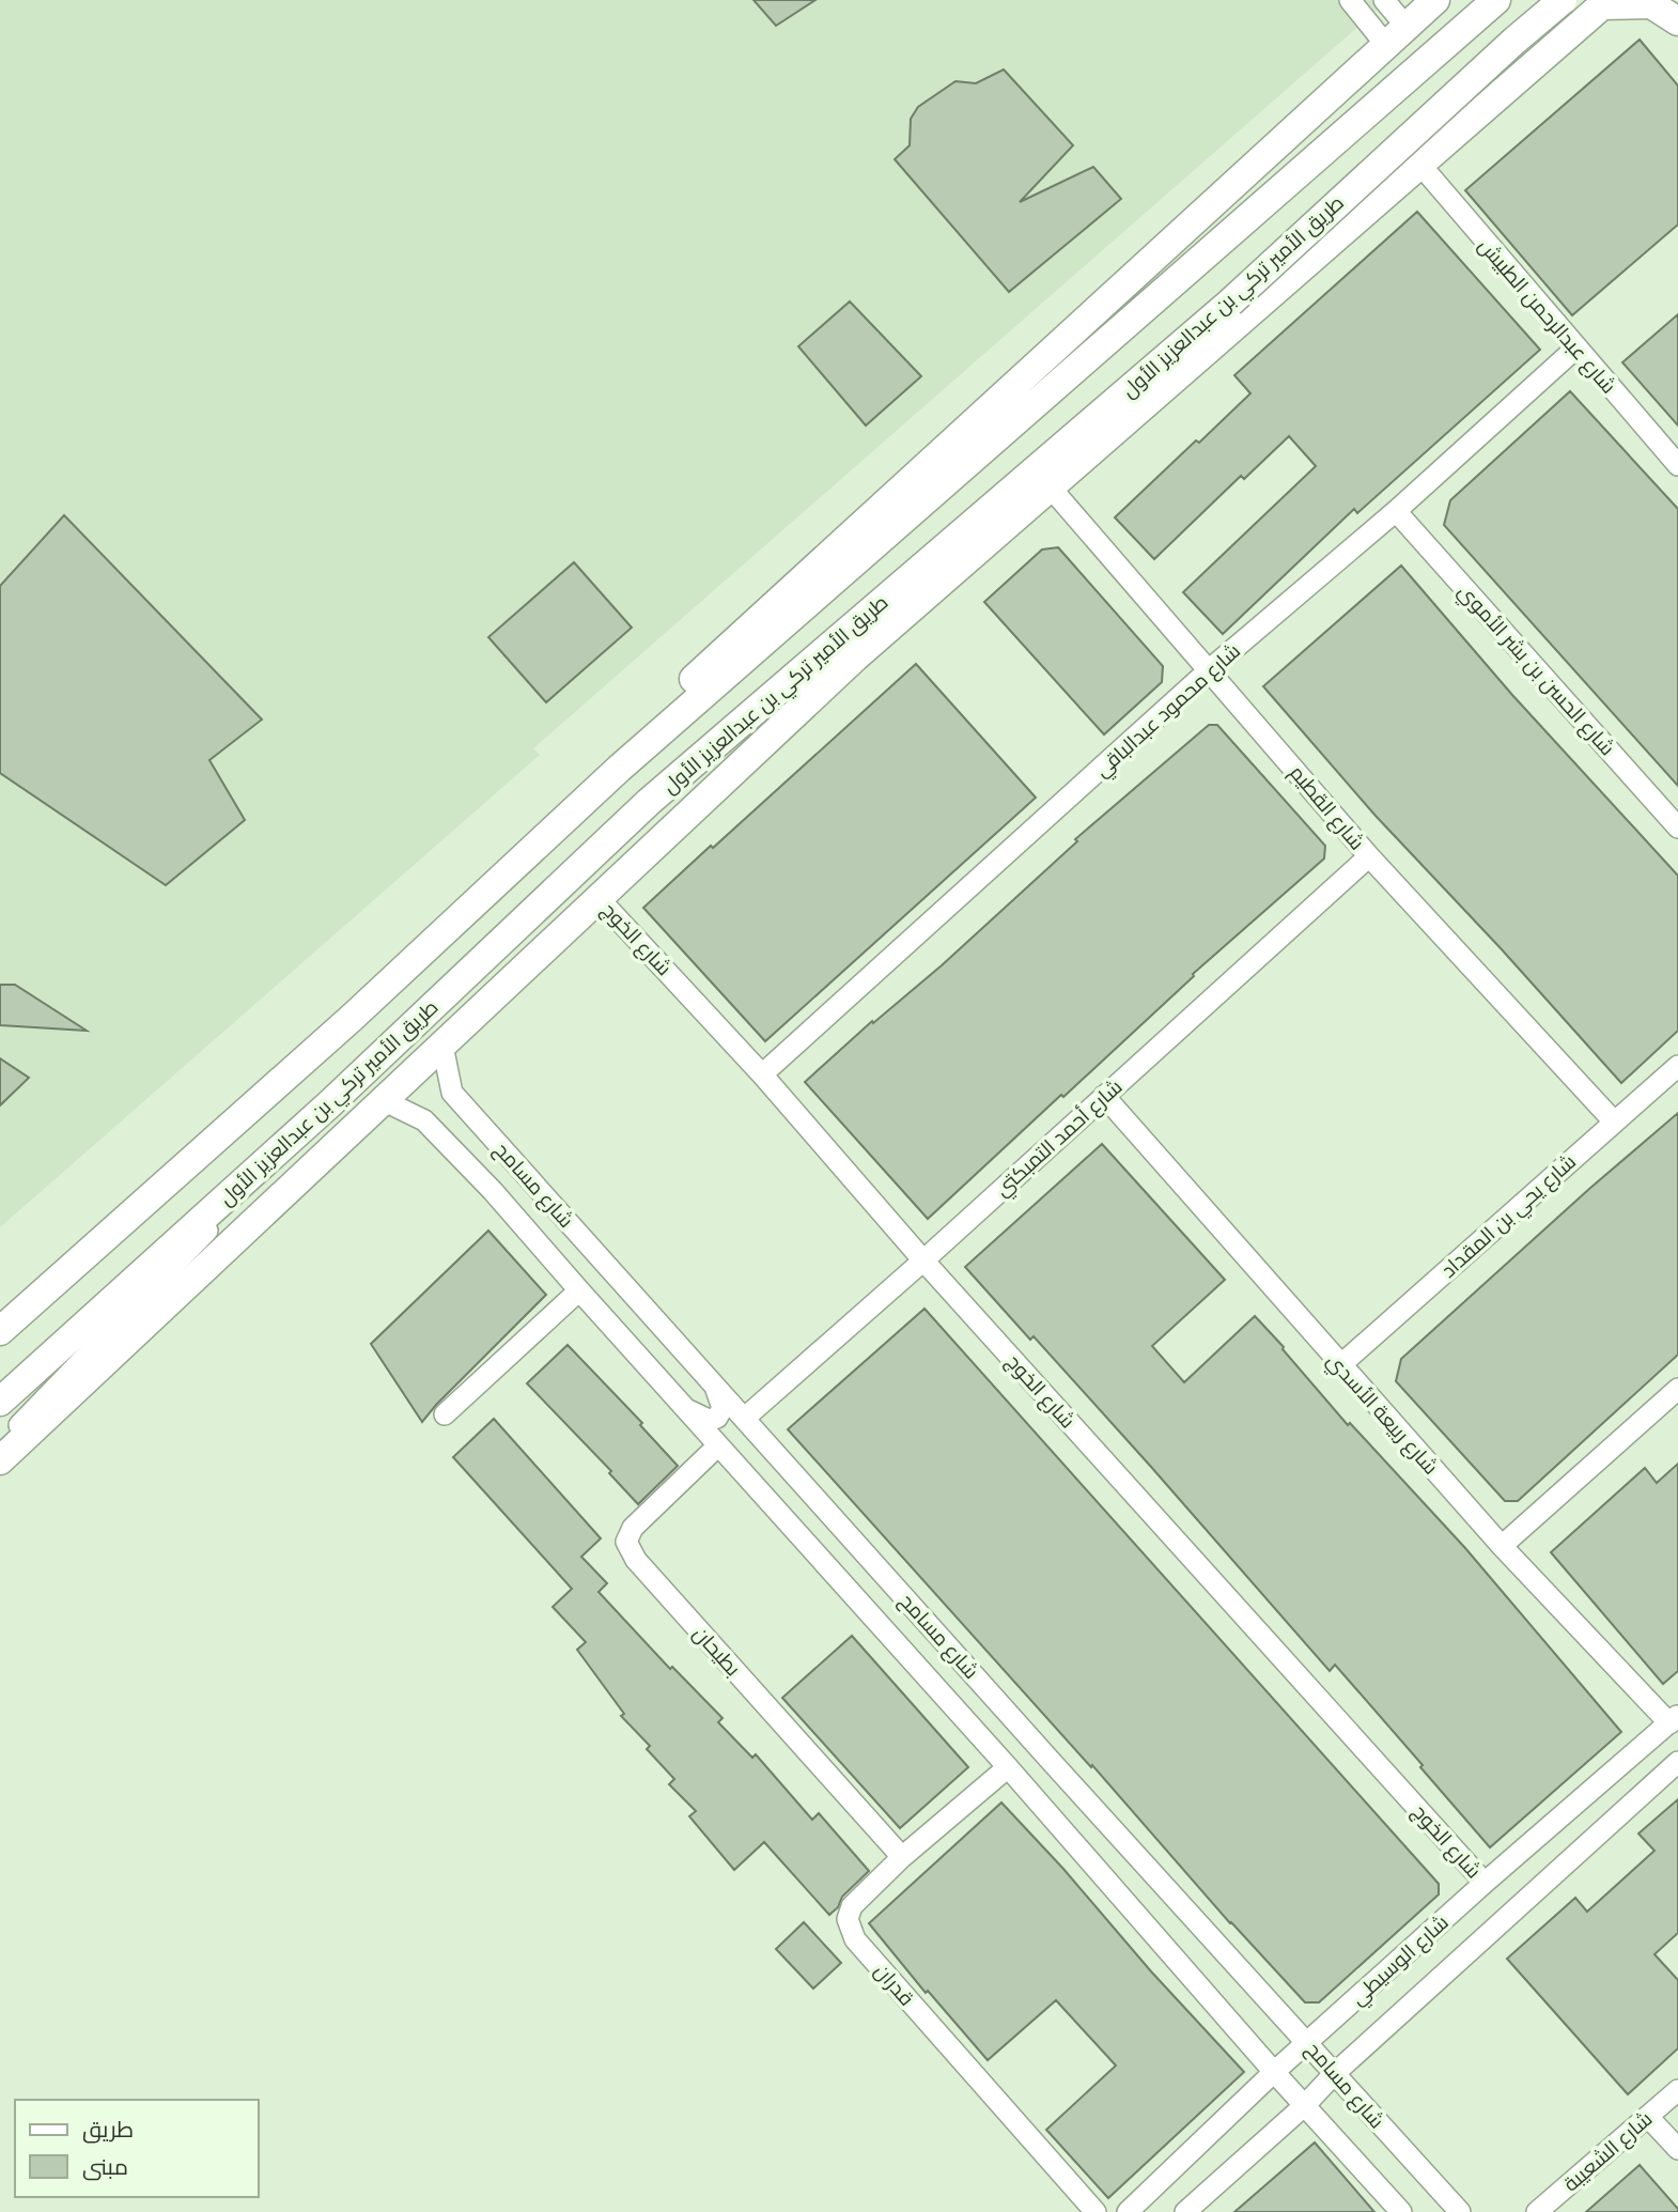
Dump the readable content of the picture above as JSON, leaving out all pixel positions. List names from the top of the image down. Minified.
{"streets":{"main road":["طريق الأمير تركي بن عبدالعزيز الأول"],"street":["شارع عبدالرحمن الطبيش","شارع الحسن بن بشر الأموي","شارع محمود عبدالباقي","شارع القطيم","شارع الخوج","شارع أحمد التمبكتي","شارع مسامح","شارع يحي بن المقداد","شارع ربيعة الأسدي","بطيحان","شارع الوسيطي","قدران","شارع الشعيبة"]},"crossings":[["شارع عبدالرحمن الطبيش","شارع محمود عبدالباقي"],["شارع الحسن بن بشر الأموي","شارع محمود عبدالباقي"],["شارع محمود عبدالباقي","شارع القطيم"],["شارع محمود عبدالباقي","شارع الخوج"],["شارع القطيم","شارع أحمد التمبكتي"],["شارع القطيم","شارع يحي بن المقداد"],["شارع الخوج","شارع أحمد التمبكتي"],["شارع الخوج","شارع الوسيطي"],["شارع أحمد التمبكتي","شارع مسامح"],["شارع أحمد التمبكتي","شارع ربيعة الأسدي"],["شارع مسامح","بطيحان"],["شارع مسامح","شارع الوسيطي"],["شارع مسامح","قدران"],["شارع يحي بن المقداد","شارع ربيعة الأسدي"],["شارع ربيعة الأسدي","شارع الوسيطي"],["بطيحان","قدران"]],"legend":["طريق","مبنى"]}
